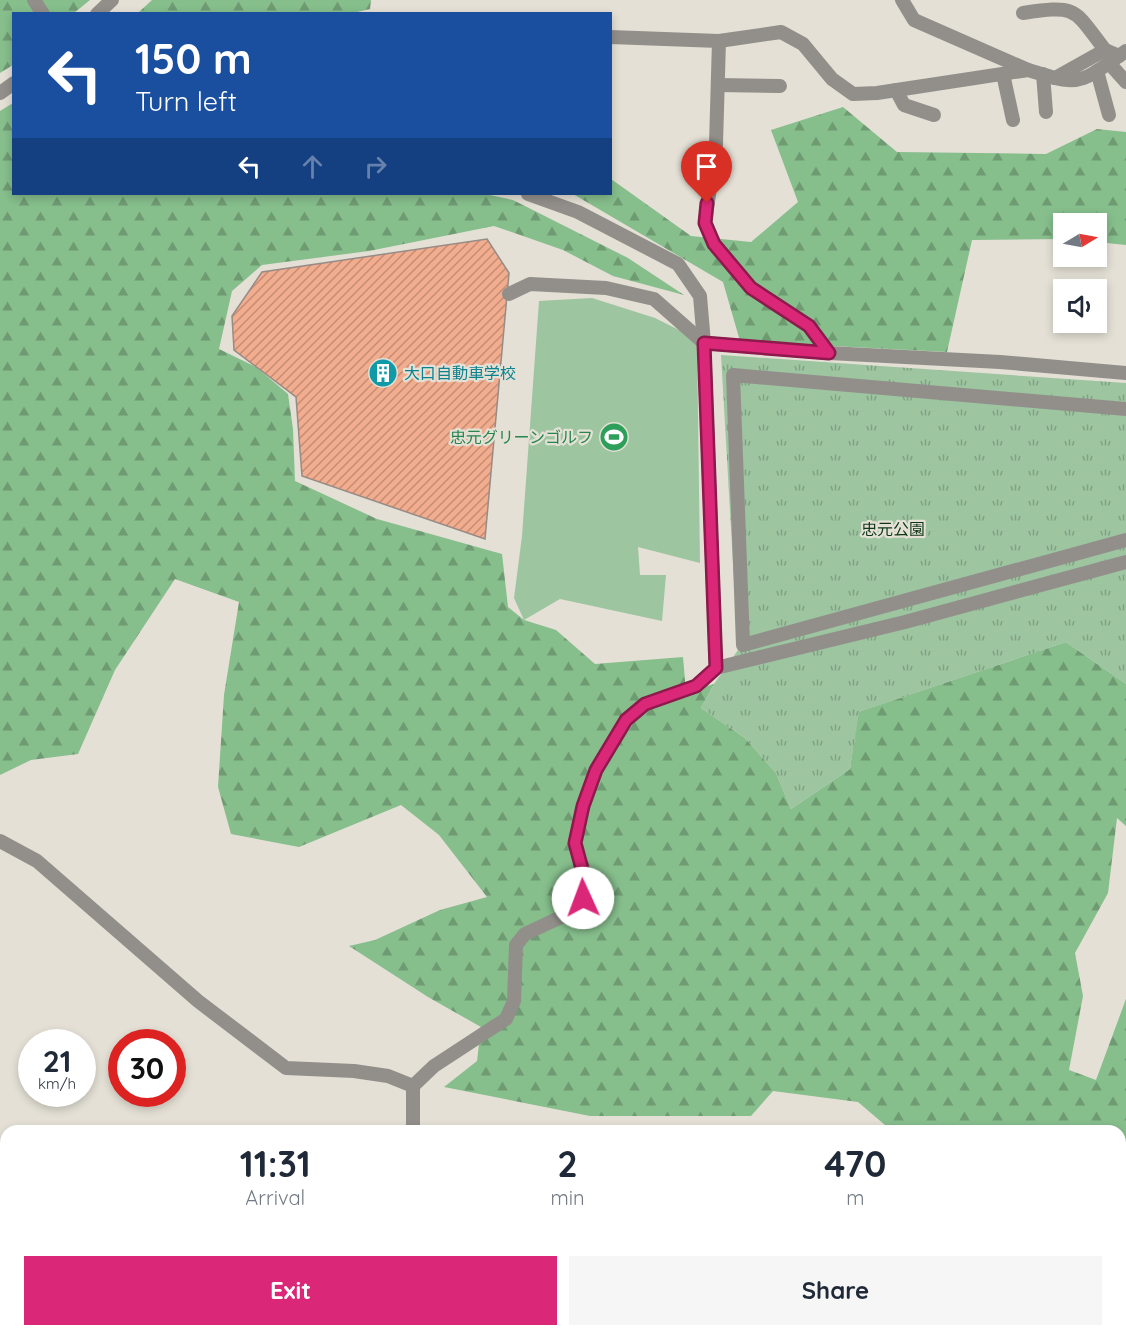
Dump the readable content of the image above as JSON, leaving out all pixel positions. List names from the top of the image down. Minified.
{"parks":["忠元公園"],"places":{"building":["大口自動車学校"],"sports":["忠元グリーンゴルフ"]},"north":"right","page":{"turn":["150 m","Turn left"],"speed":"21 km/h","limit":"30","eta":["11:31","Arrival","2","min","470","m"],"buttons":["Exit","Share"]}}
